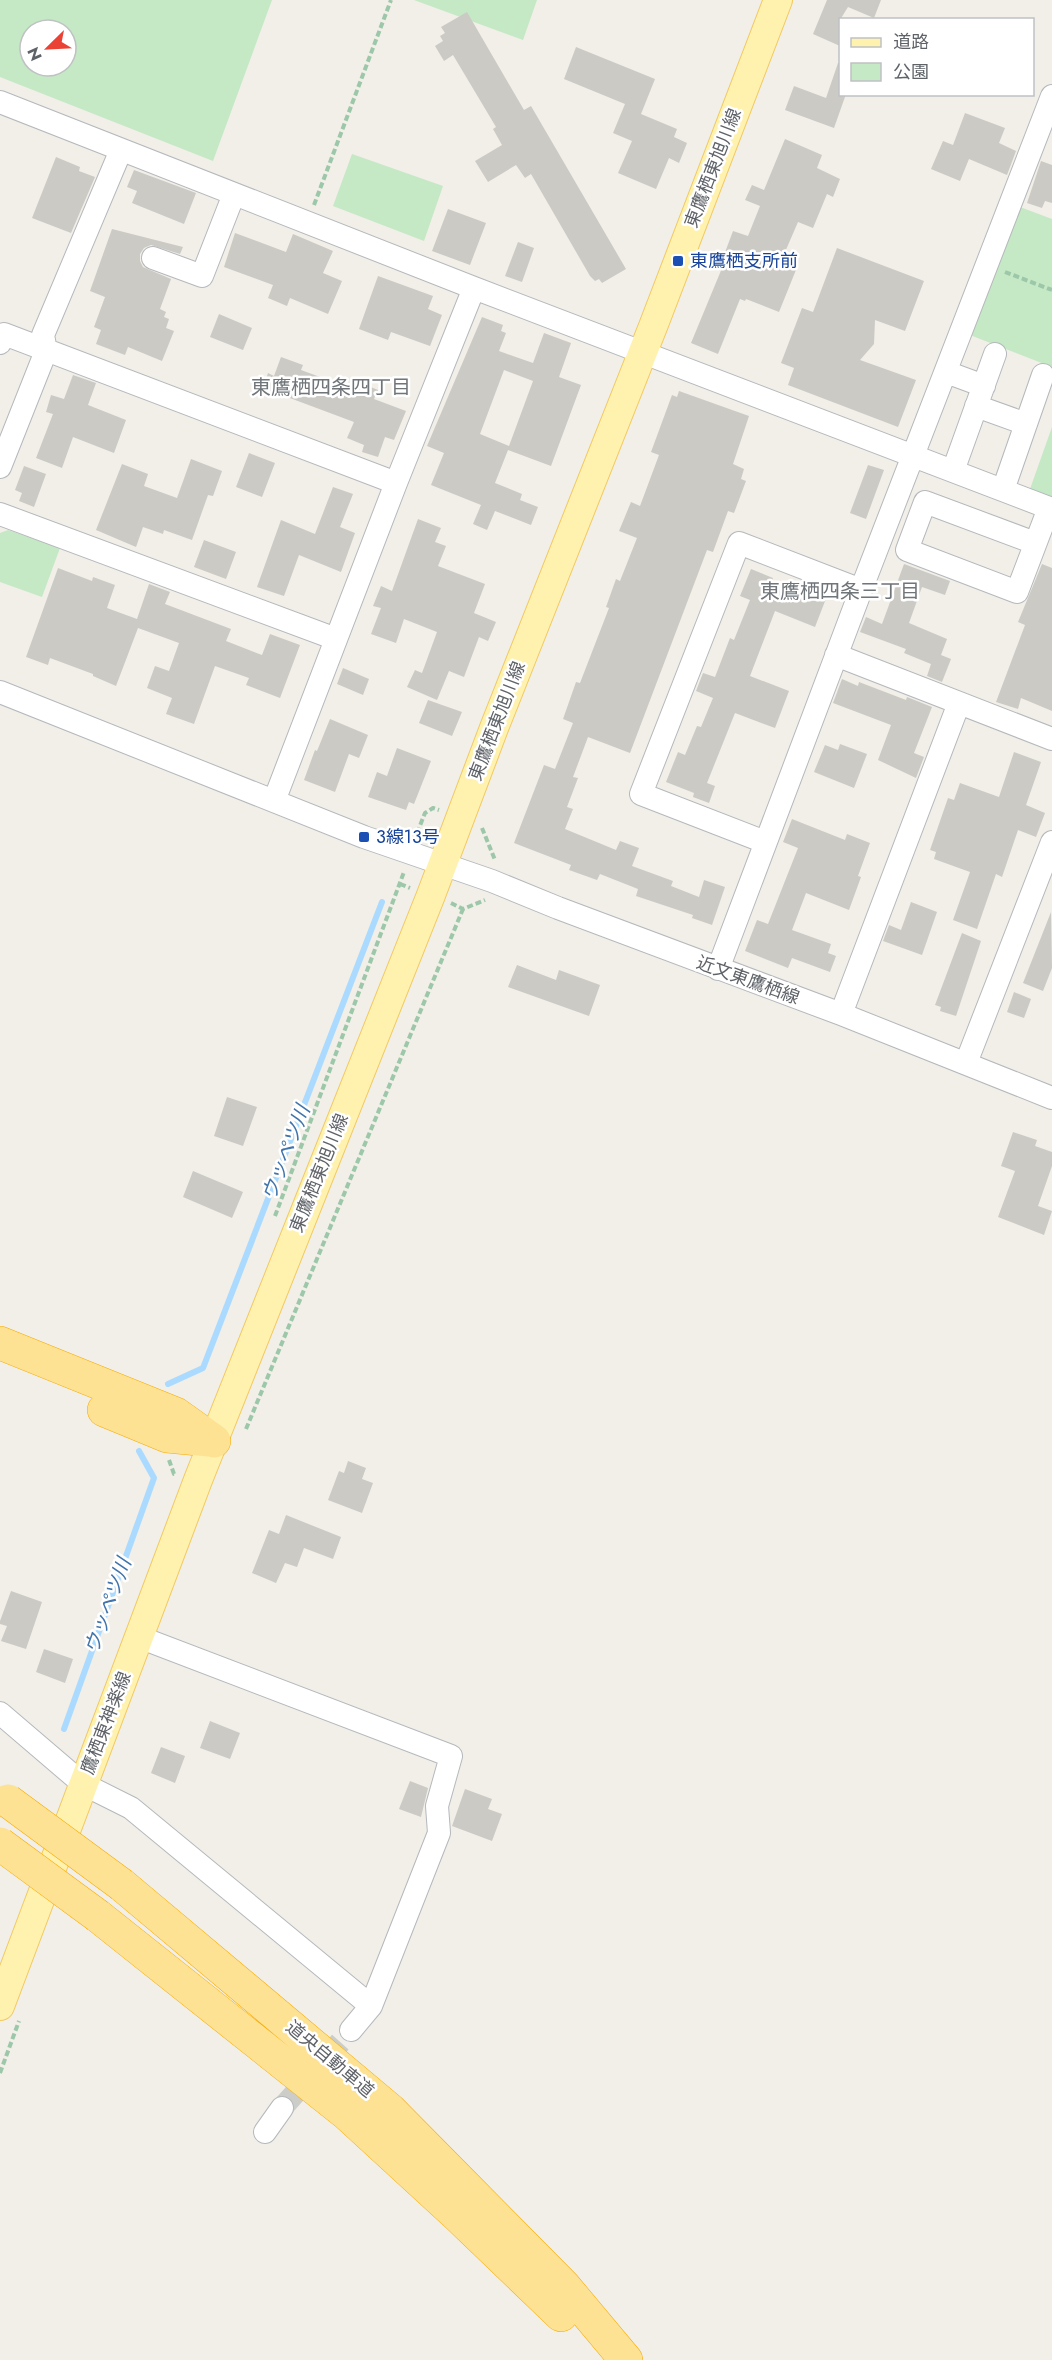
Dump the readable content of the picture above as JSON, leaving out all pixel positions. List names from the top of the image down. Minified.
{"streets":{"highway":["道央自動車道"],"main road":["東鷹栖東旭川線","鷹栖東神楽線"],"street":["近文東鷹栖線"]},"crossings":[["東鷹栖東旭川線","近文東鷹栖線"],["東鷹栖東旭川線","鷹栖東神楽線"]],"districts":["東鷹栖四条四丁目","東鷹栖四条三丁目"],"water":["ウッペツ川"],"places":{"transit":["東鷹栖支所前","3線13号"]},"legend":["道路","公園"],"north":"bottom left"}
